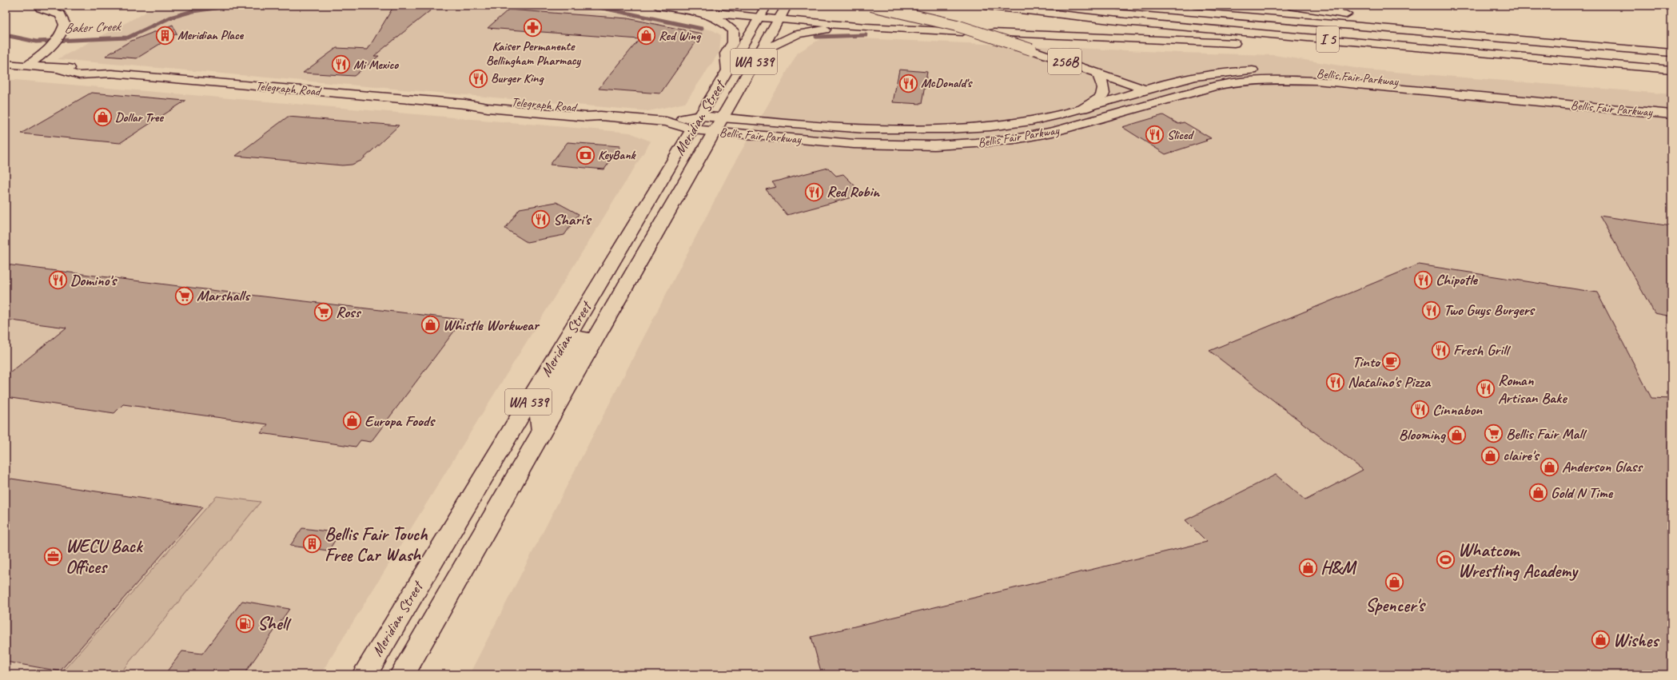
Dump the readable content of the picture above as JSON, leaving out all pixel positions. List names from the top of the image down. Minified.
{"streets":{"main road":["I 5","WA 539","256B","Bellis Fair Parkway","Telegraph Road","Meridian Street"]},"crossings":[["256B","Bellis Fair Parkway"],["Bellis Fair Parkway","Telegraph Road"],["Bellis Fair Parkway","Meridian Street"]],"water":["Baker Creek"],"places":{"pharmacy":["Kaiser Permanente Bellingham Pharmacy"],"building":["Meridian Place","Bellis Fair Touch Free Car Wash"],"shop":["Red Wing","Dollar Tree","Whistle Workwear","Europa Foods","Blooming","claire's","Anderson Glass","Gold N Time","H&M","Spencer's","Wishes"],"restaurant":["Mi Mexico","Burger King","McDonald's","Sliced","Red Robin","Shari's","Chipotle","Domino's","Two Guys Burgers","Fresh Grill","Natalino's Pizza","Roman Artisan Bake","Cinnabon"],"bank":["KeyBank"],"supermarket":["Marshalls","Ross","Bellis Fair Mall"],"cafe":["Tinto"],"office":["WECU Back Offices"],"sports":["Whatcom Wrestling Academy"],"fuel station":["Shell"]}}
